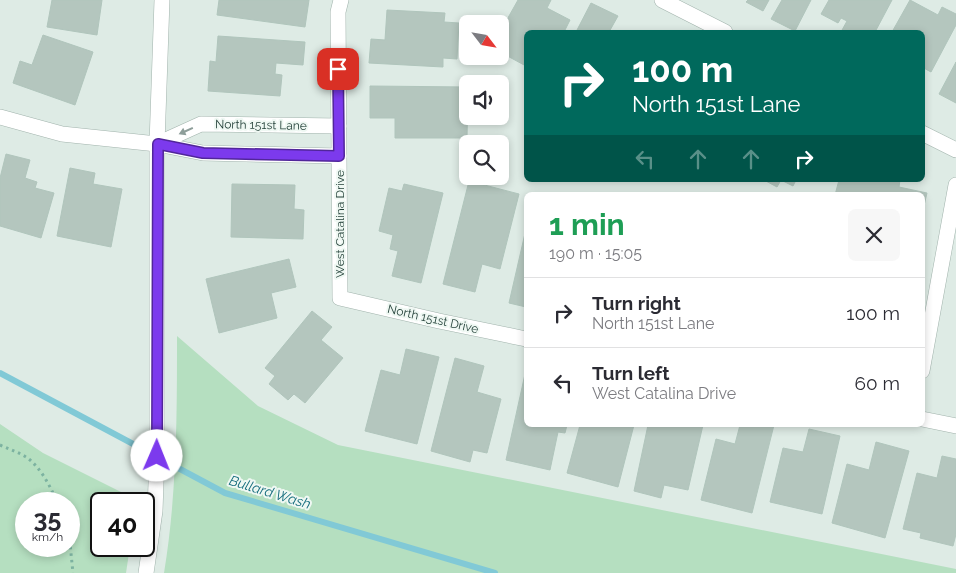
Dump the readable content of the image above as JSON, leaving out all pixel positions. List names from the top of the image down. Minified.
{"streets":{"street":["North 151st Lane","West Catalina Drive","North 151st Drive"]},"crossings":[["North 151st Lane","West Catalina Drive"],["West Catalina Drive","North 151st Drive"]],"water":["Bullard Wash"],"north":"bottom right","page":{"turn":["100 m","North 151st Lane"],"heading":["1 min","190 m · 15:05"],"list":[{"name":"Turn right","note":"North 151st Lane","value":"100 m"},{"name":"Turn left","note":"West Catalina Drive","value":"60 m"}],"speed":"35 km/h","limit":"40"}}
